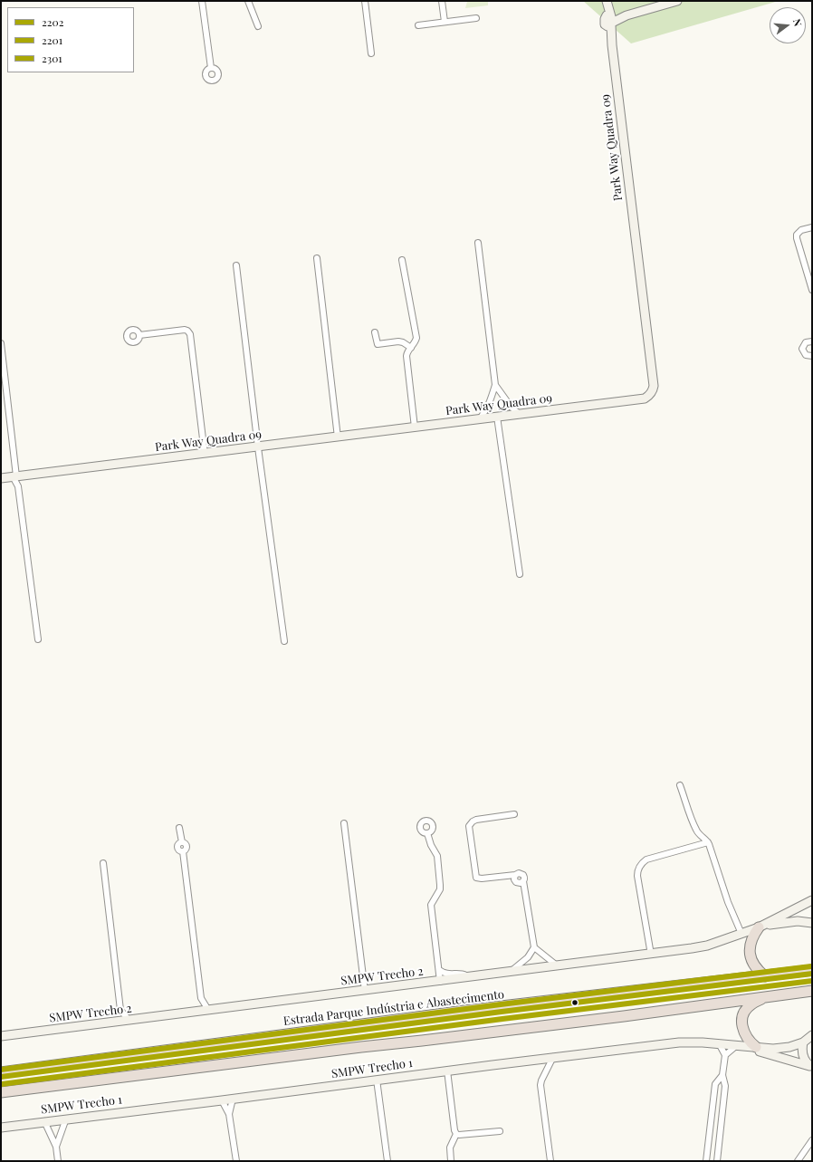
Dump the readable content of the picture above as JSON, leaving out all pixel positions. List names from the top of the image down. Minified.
{"streets":{"highway":["Estrada Parque Indústria e Abastecimento"],"street":["Park Way Quadra 09","SMPW Trecho 2","SMPW Trecho 1"]},"lines":["transit line 2301","transit line 2202","transit line 2201"],"legend":["2202","2201","2301"],"north":"right"}
